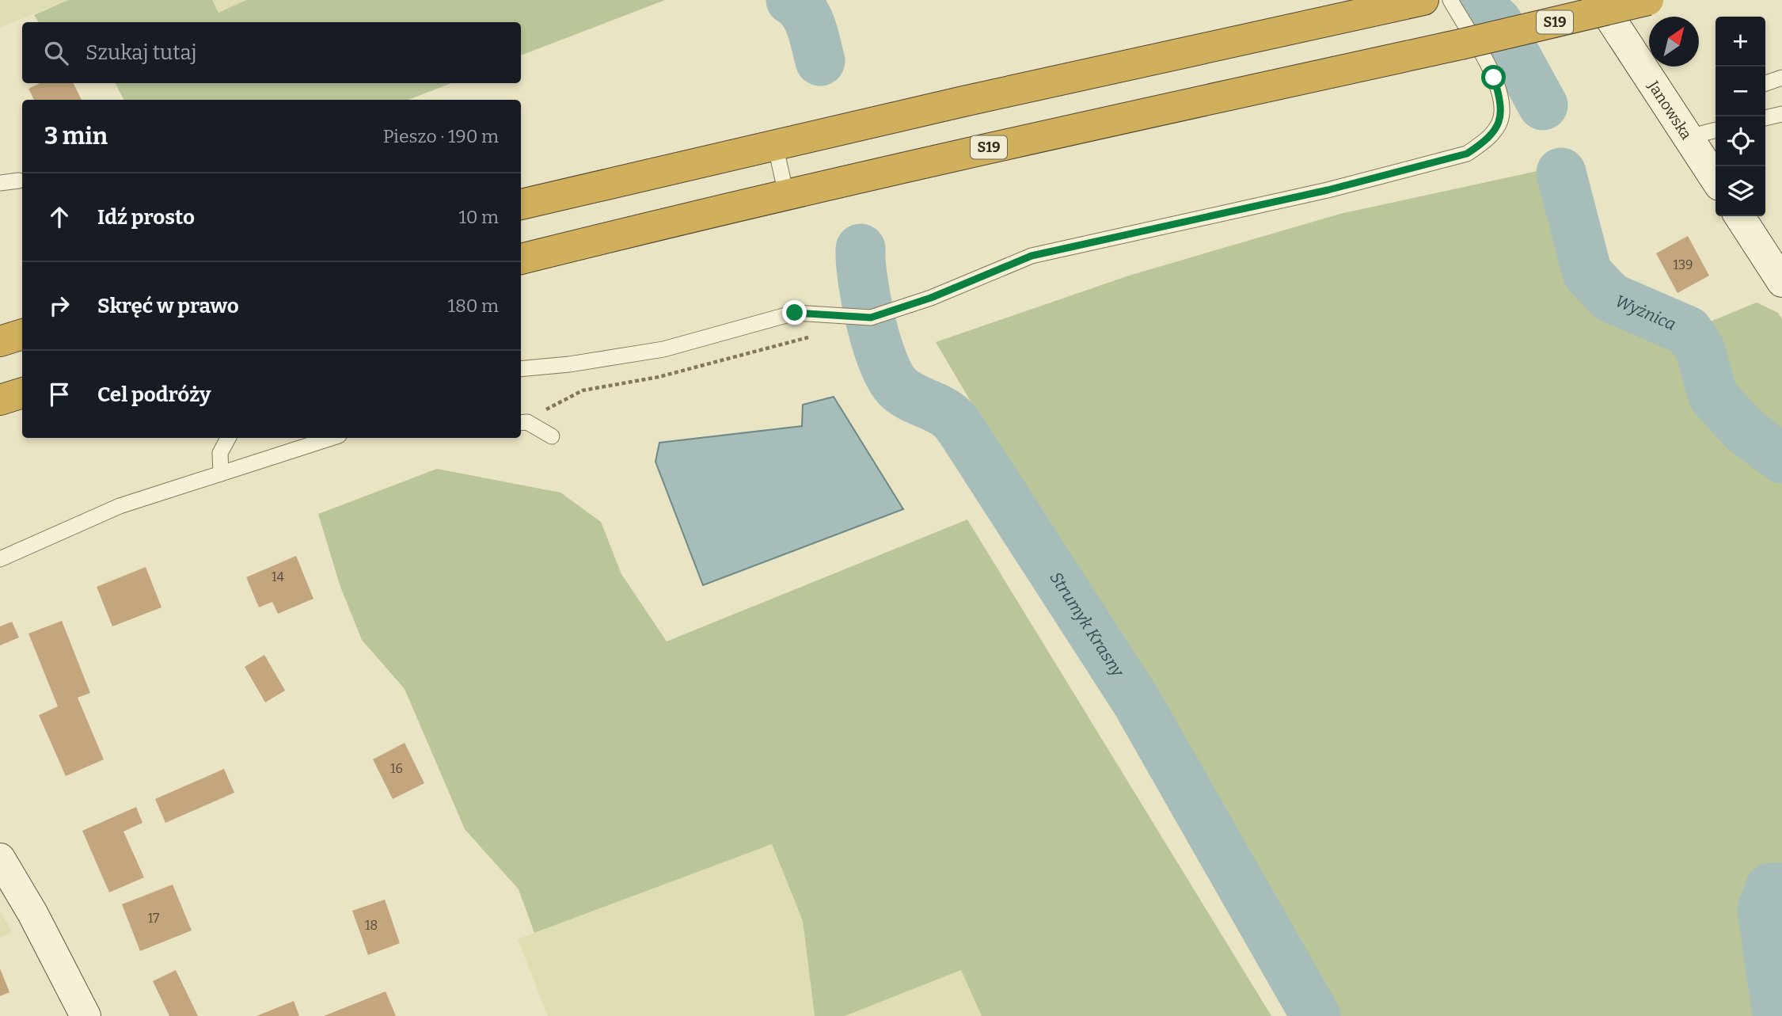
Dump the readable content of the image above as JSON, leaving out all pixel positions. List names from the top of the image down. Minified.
{"streets":{"highway":["S19"],"street":["Janowska"]},"water":["Wyżnica","Strumyk Krasny"],"house_numbers":["139","14","16","17","18"],"north":"top right","page":{"map_buttons":["+","−"],"search":"Szukaj tutaj","heading":["3 min","Pieszo · 190 m"],"list":[["Idź prosto","10 m"],["Skręć w prawo","180 m"],"Cel podróży"]}}
